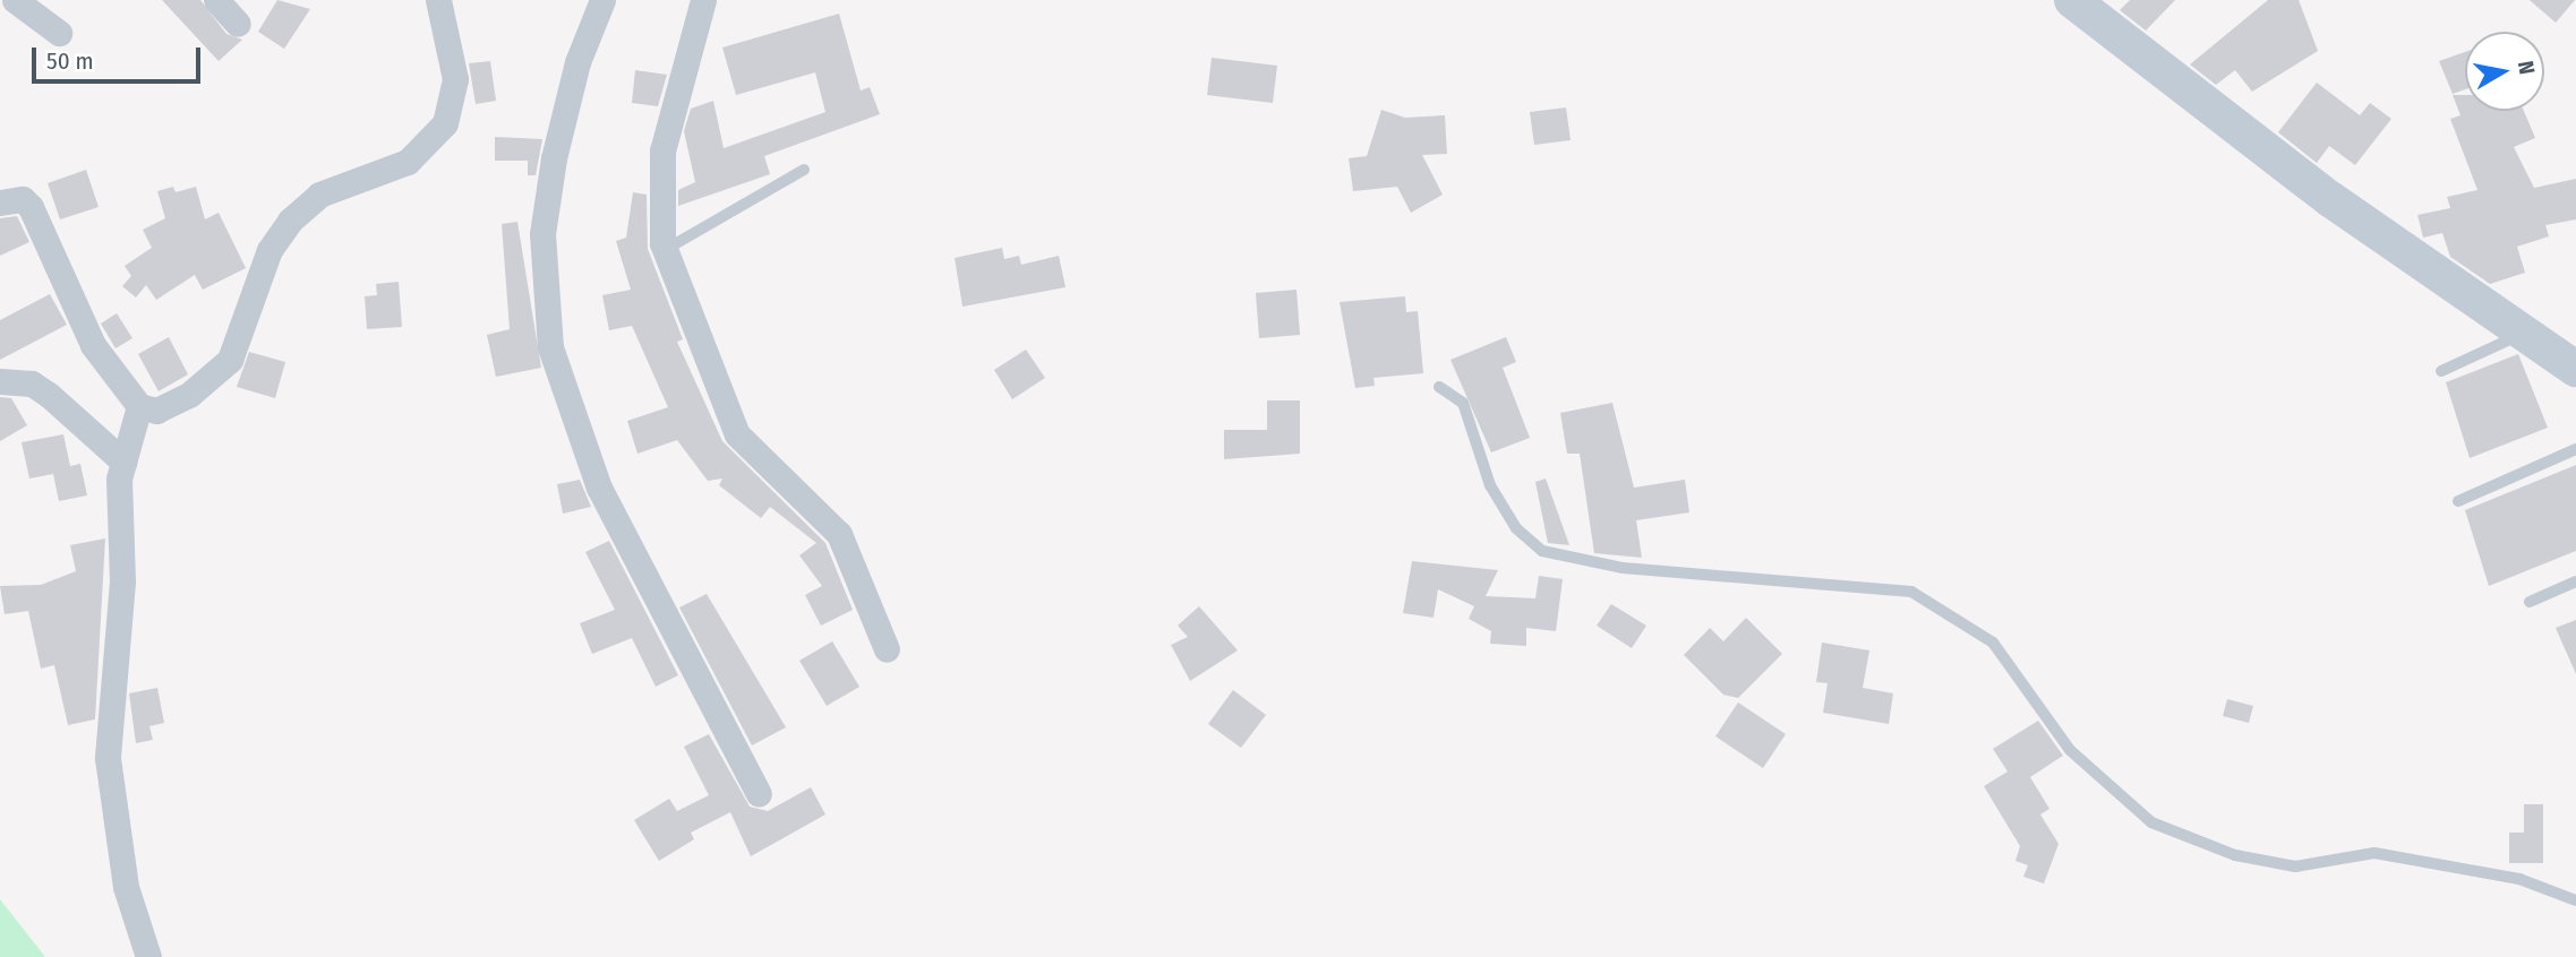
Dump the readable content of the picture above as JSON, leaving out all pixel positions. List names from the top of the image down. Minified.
{"scale_bar":"50 m","north":"right"}
